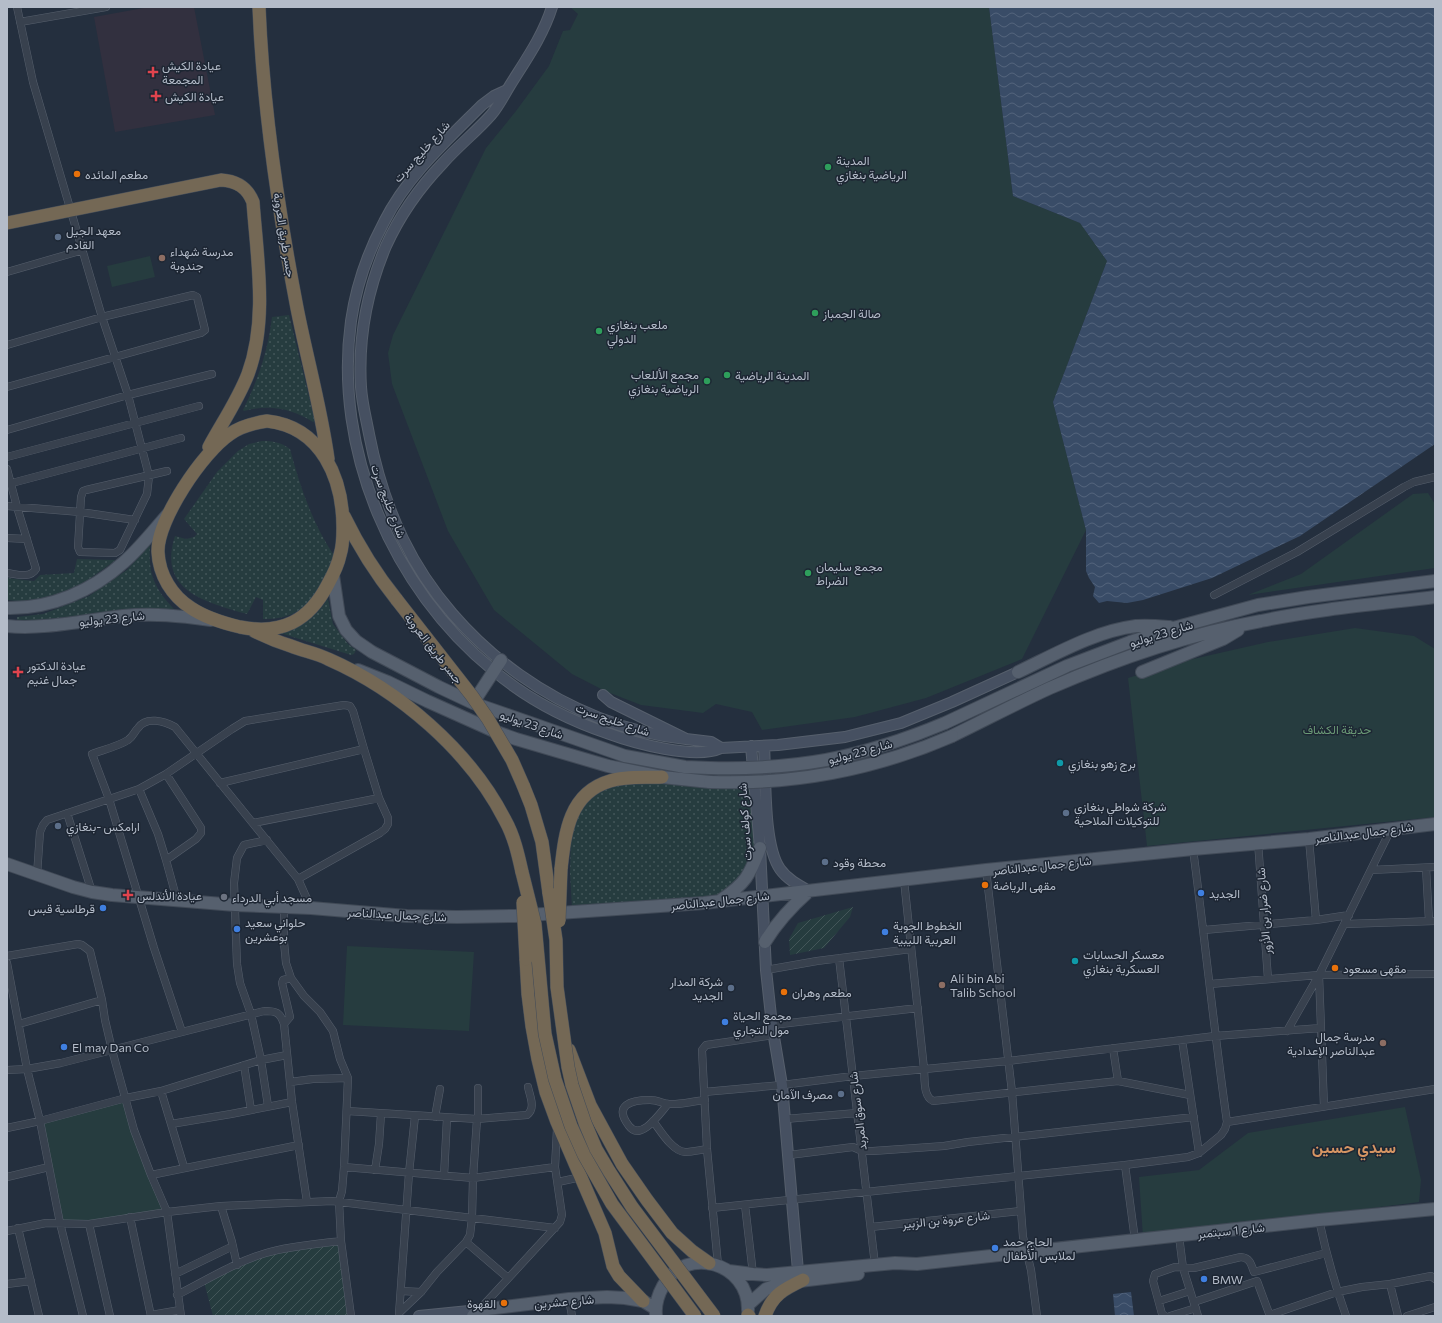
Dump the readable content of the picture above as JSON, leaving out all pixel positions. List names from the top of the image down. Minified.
{"streets":{"highway":["جسر طريق العروبة"],"main road":["شارع خليج سرت","شارع 23 يوليو","شارع كولف سرت","شارع جمال عبدالناصر","شارع 1 سبتمبر","شارع عشرين"],"street":["شارع ضرار بن الأزور","شارع سوق المربد","شارع عروة بن الزبير"]},"crossings":[["شارع خليج سرت","شارع كولف سرت"],["شارع كولف سرت","شارع جمال عبدالناصر"],["شارع جمال عبدالناصر","شارع ضرار بن الأزور"],["شارع سوق المربد","شارع عروة بن الزبير"]],"districts":["سيدي حسين"],"parks":["حديقة الكشاف"],"places":{"health":["عيادة الكيش المجمعة","عيادة الكيش","عيادة الدكتور جمال غنيم","عيادة الأندلس"],"other":["المدينة الرياضية بنغازي","مطعم المائده","معهد الجيل القادم","مدرسة شهداء جندوبة","صالة الجمباز","ملعب بنغازي الدولي","المدينة الرياضية","مجمع الأللعاب الرياضية بنغازي","مجمع سليمان الضراط","برج زهو بنغازي","شركة شواطي بنغازي للتوكيلات الملاحية","ارامكس -بنغازي","محطة وقود","مقهى الرياضة","الجديد","مسجد أبي الدرداء","قرطاسية قبس","حلواني سعيد بوعشرين","الخطوط الجوية العربية الليبية","معسكر الحسابات العسكرية بنغازي","مقهى مسعود","Ali bin Abi Talib School","شركة المدار الجديد","مطعم وهران","مجمع الحياة مول التجاري","مدرسة جمال عبدالناصر الإعدادية","El may Dan Co","مصرف الآمان","الحاج حمد لملابس الأطفال","BMW","القهوة"]}}
